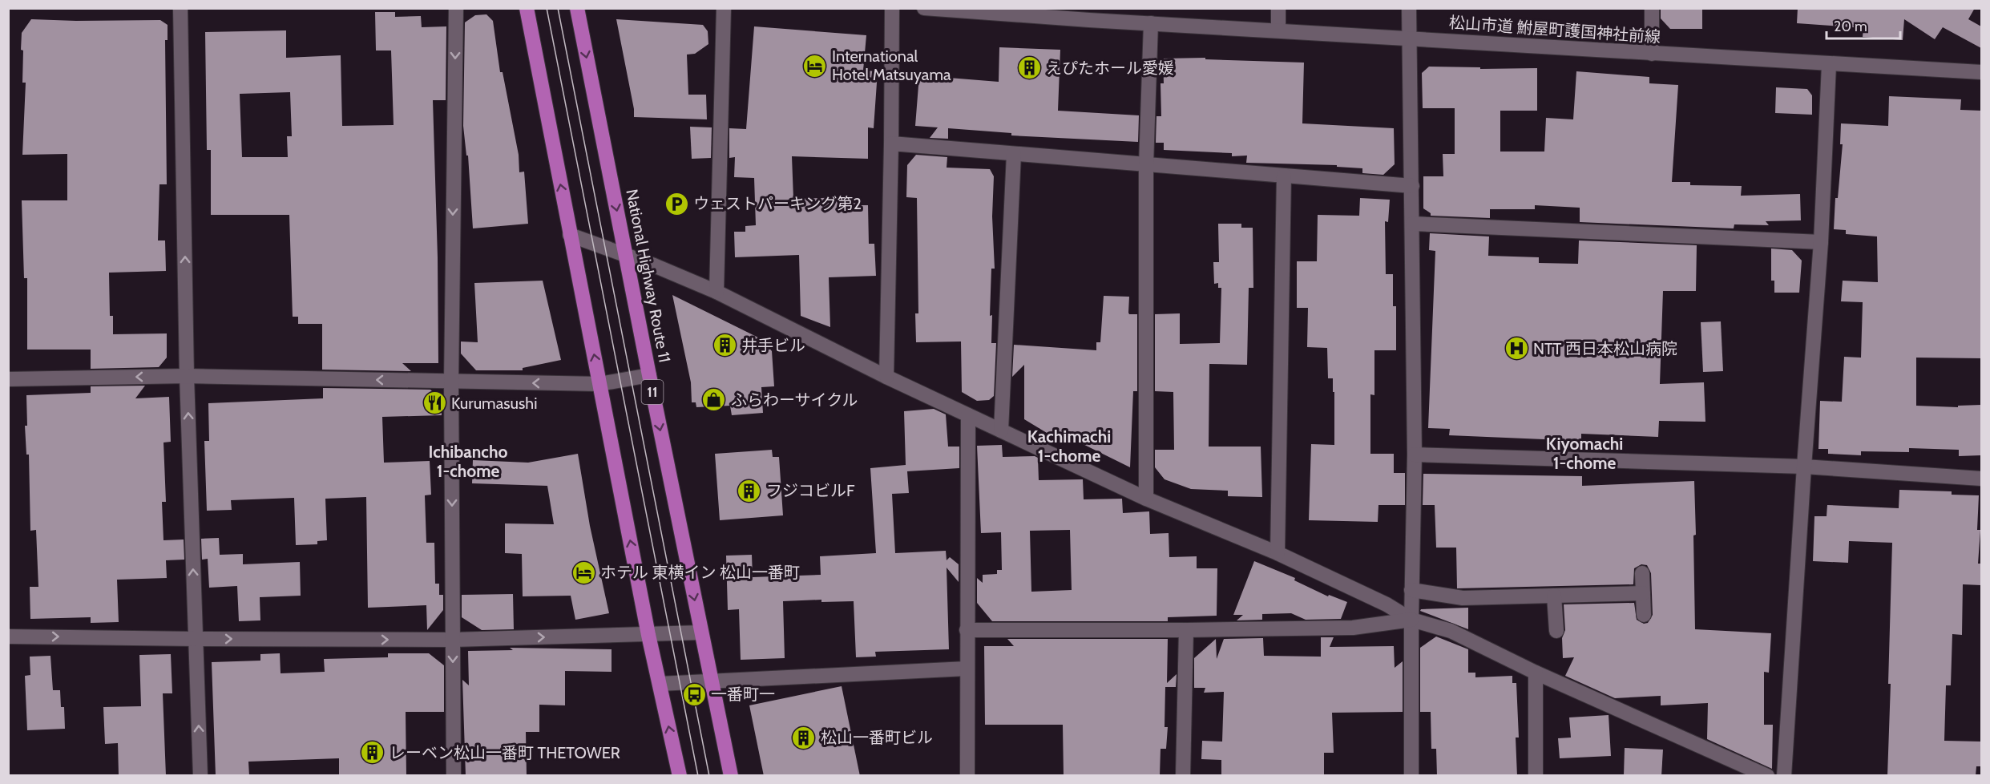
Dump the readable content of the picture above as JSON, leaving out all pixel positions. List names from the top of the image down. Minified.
{"streets":{"highway":["National Highway Route 11","11"],"street":["松山市道 鮒屋町護国神社前線"]},"districts":["Kachimachi 1-chome","Kiyomachi 1-chome","Ichibancho 1-chome"],"places":{"hotel":["International Hotel Matsuyama","ホテル 東横イン 松山一番町"],"building":["えぴたホール愛媛","井手ビル","フジコビルF","松山一番町ビル","レーベン松山一番町 THETOWER"],"parking":["ウェストパーキング第2"],"hospital":["NTT 西日本松山病院"],"shop":["ふらわーサイクル"],"restaurant":["Kurumasushi"],"bus stop":["一番町一"]},"scale_bar":"20 m"}
